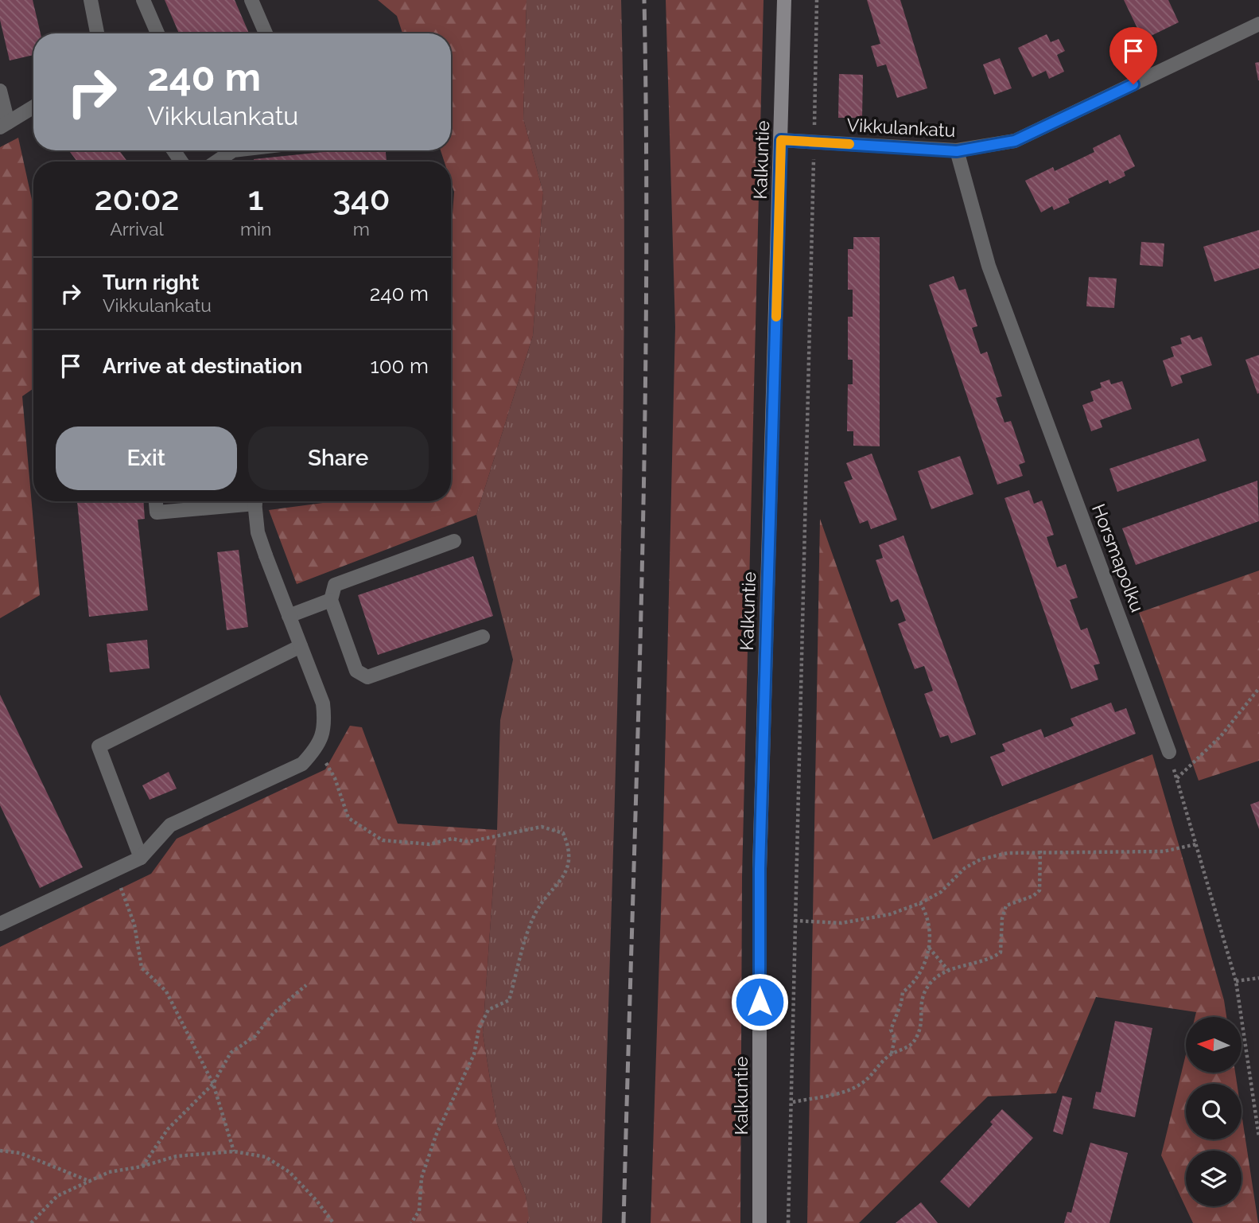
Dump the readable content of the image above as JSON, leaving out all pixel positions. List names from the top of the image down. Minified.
{"streets":{"street":["Vikkulankatu","Kalkuntie","Horsmapolku"]},"crossings":[["Vikkulankatu","Kalkuntie"],["Vikkulankatu","Horsmapolku"]],"north":"left","page":{"turn":["240 m","Vikkulankatu"],"eta":["20:02","Arrival","1","min","340","m"],"list":[{"name":"Turn right","note":"Vikkulankatu","value":"240 m"},{"name":"Arrive at destination","value":"100 m"}],"buttons":["Exit","Share"]}}
